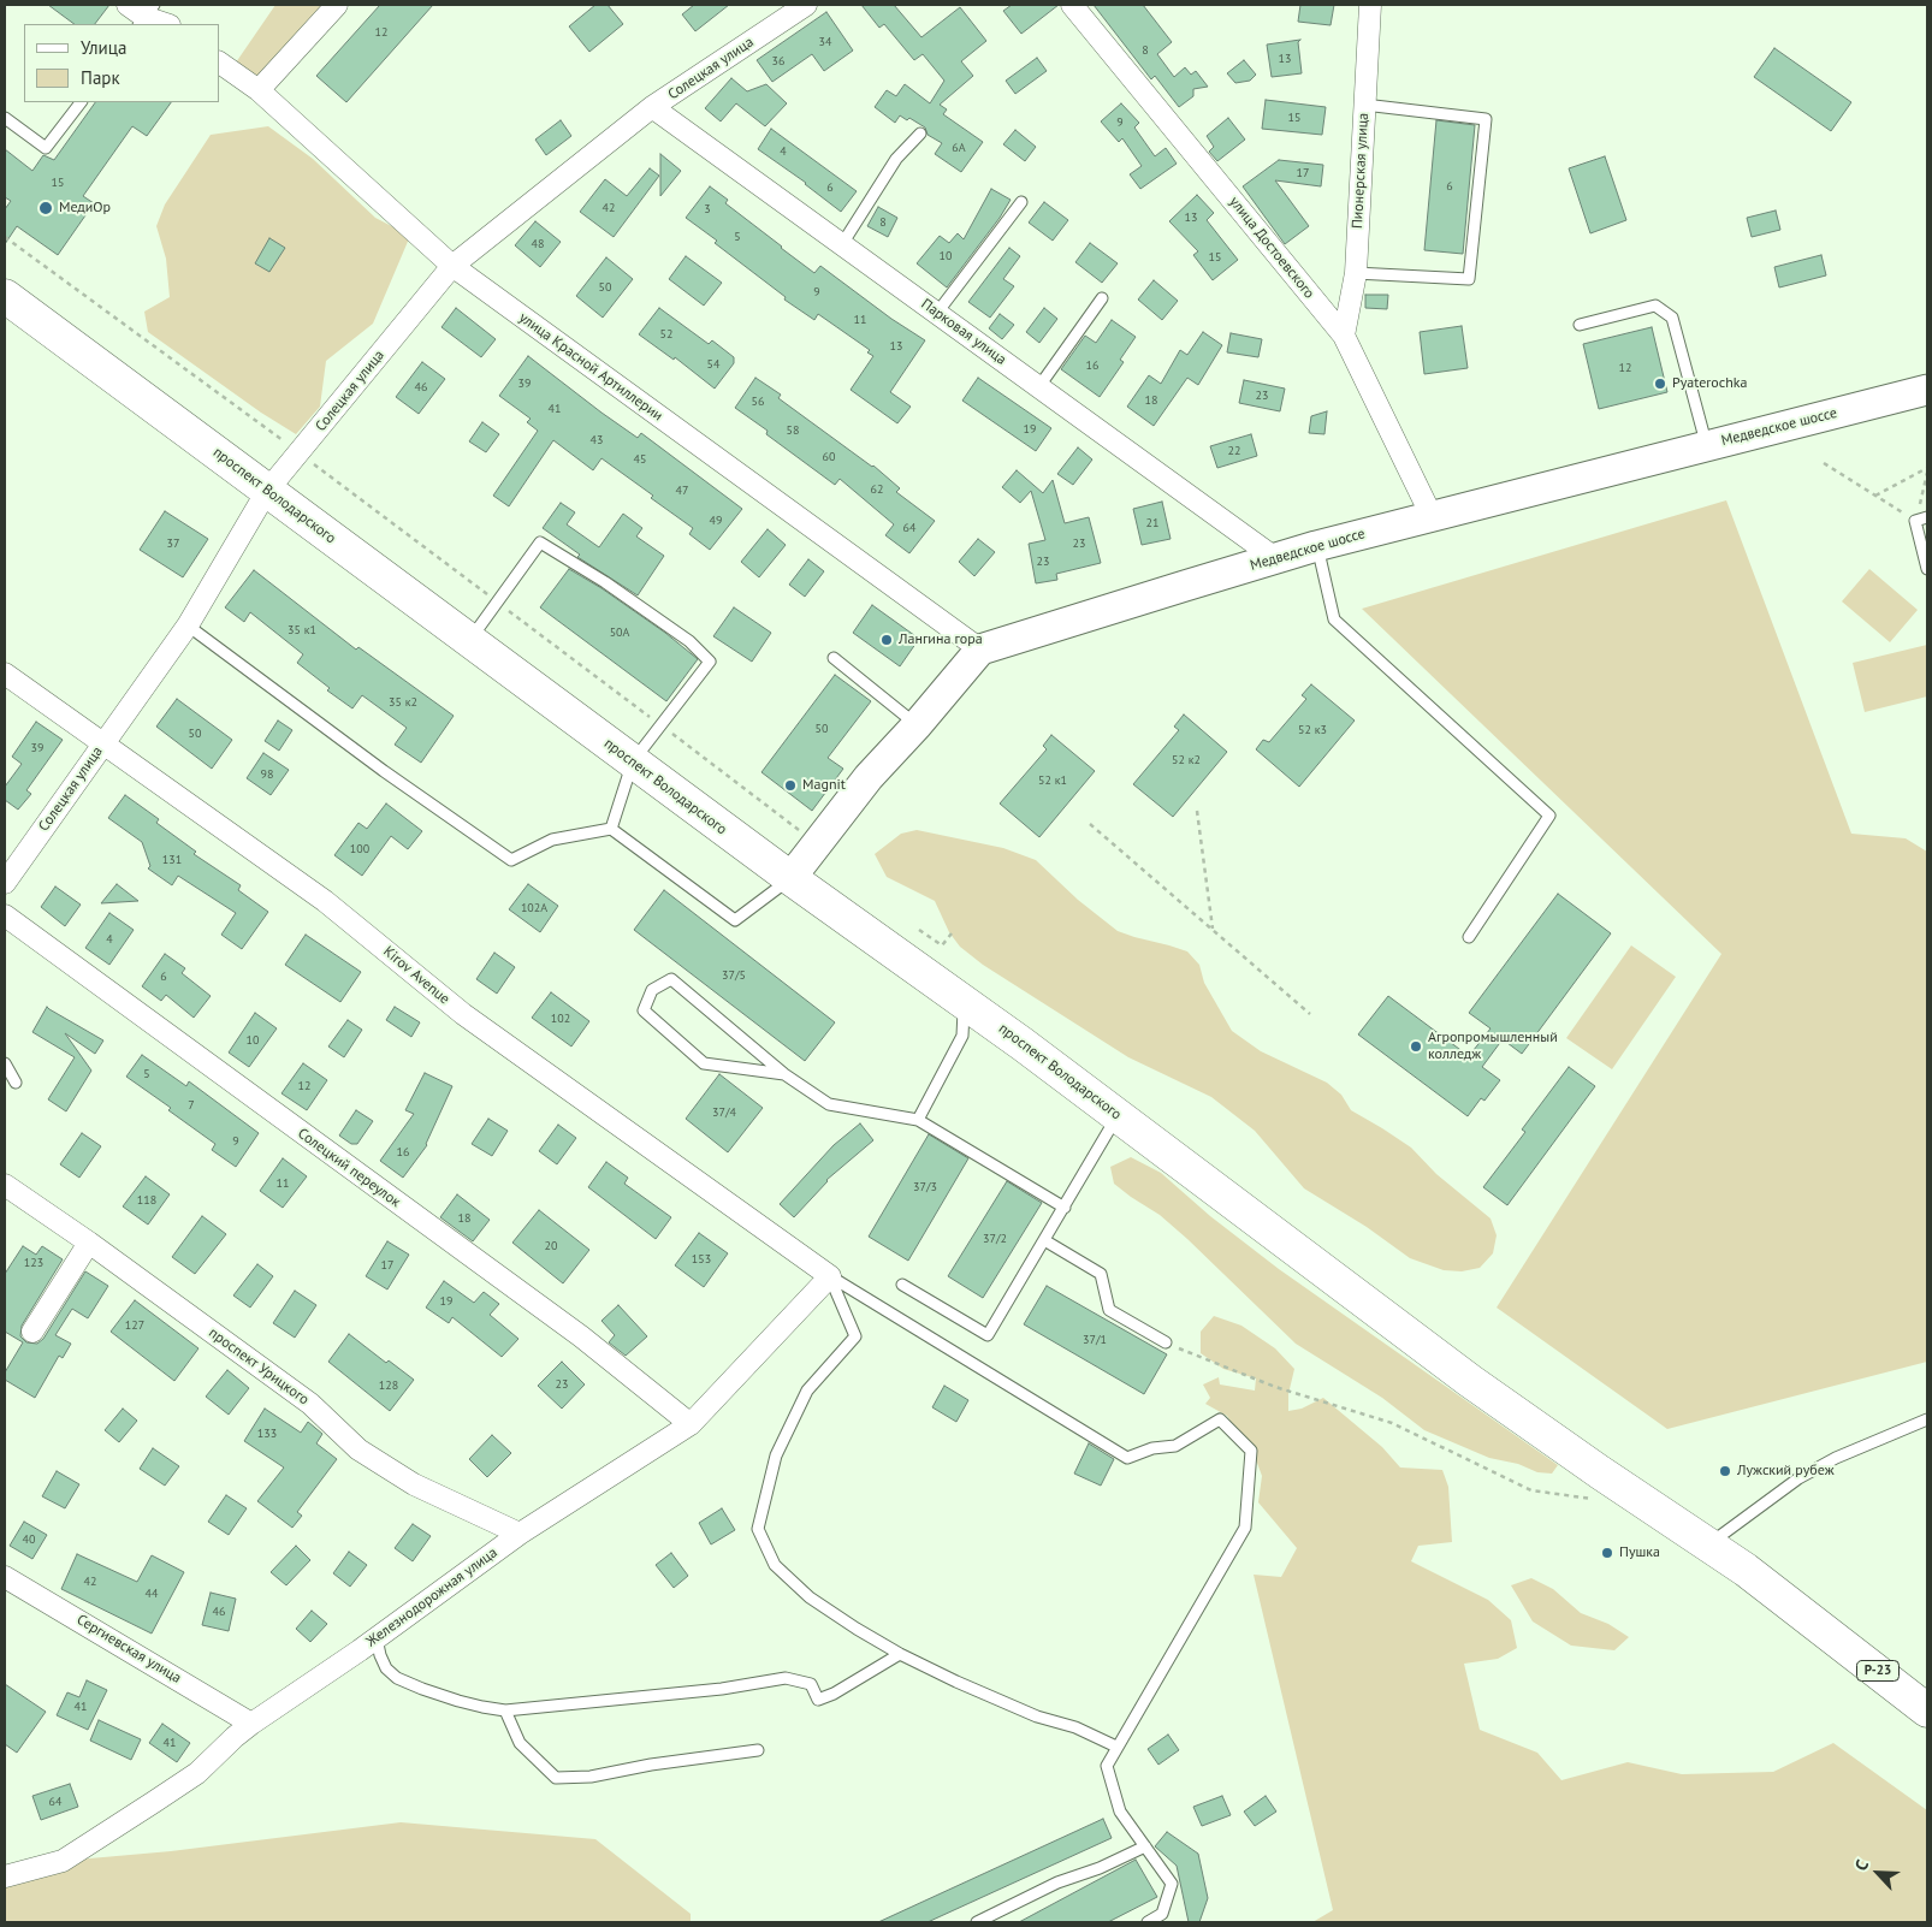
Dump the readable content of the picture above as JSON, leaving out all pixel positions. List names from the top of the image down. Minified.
{"streets":{"main road":["Медведское шоссе","проспект Володарского","Р-23"],"street":["Солецкая улица","Пионерская улица","улица Достоевского","Парковая улица","улица Красной Артиллерии","Kirov Avenue","Солецкий переулок","проспект Урицкого","Железнодорожная улица","Сергиевская улица"]},"crossings":[["Солецкая улица","Парковая улица"],["Солецкая улица","улица Красной Артиллерии"],["Солецкая улица","проспект Володарского"],["Солецкая улица","Kirov Avenue"],["Пионерская улица","улица Достоевского"],["улица Достоевского","Медведское шоссе"],["Парковая улица","Медведское шоссе"],["улица Красной Артиллерии","Медведское шоссе"],["Kirov Avenue","Железнодорожная улица"],["Солецкий переулок","Железнодорожная улица"],["проспект Урицкого","Железнодорожная улица"],["Железнодорожная улица","Сергиевская улица"]],"places":["МедиОр","Pyaterochka","Лангина гора","Magnit","Агропромышленный колледж","Лужский рубеж","Пушка"],"house_numbers":["12","34","8","13","36","15","9","6А","4","17","15","6","6","42","3","13","8","5","48","10","15","50","9","11","52","13","54","16","12","39","46","23","18","56","41","19","58","43","22","60","45","62","47","49","21","64","37","23","23","35 к1","50А","35 к2","50","52 к3","50","39","52 к2","98","52 к1","100","131","102А","4","37/5","6","102","10","5","12","7","37/4","9","16","11","37/3","118","18","37/2","20","153","123","17","19","127","37/1","23","128","133","40","42","44","46","41","41","64"],"legend":["Улица","Парк"],"north":"top left"}
